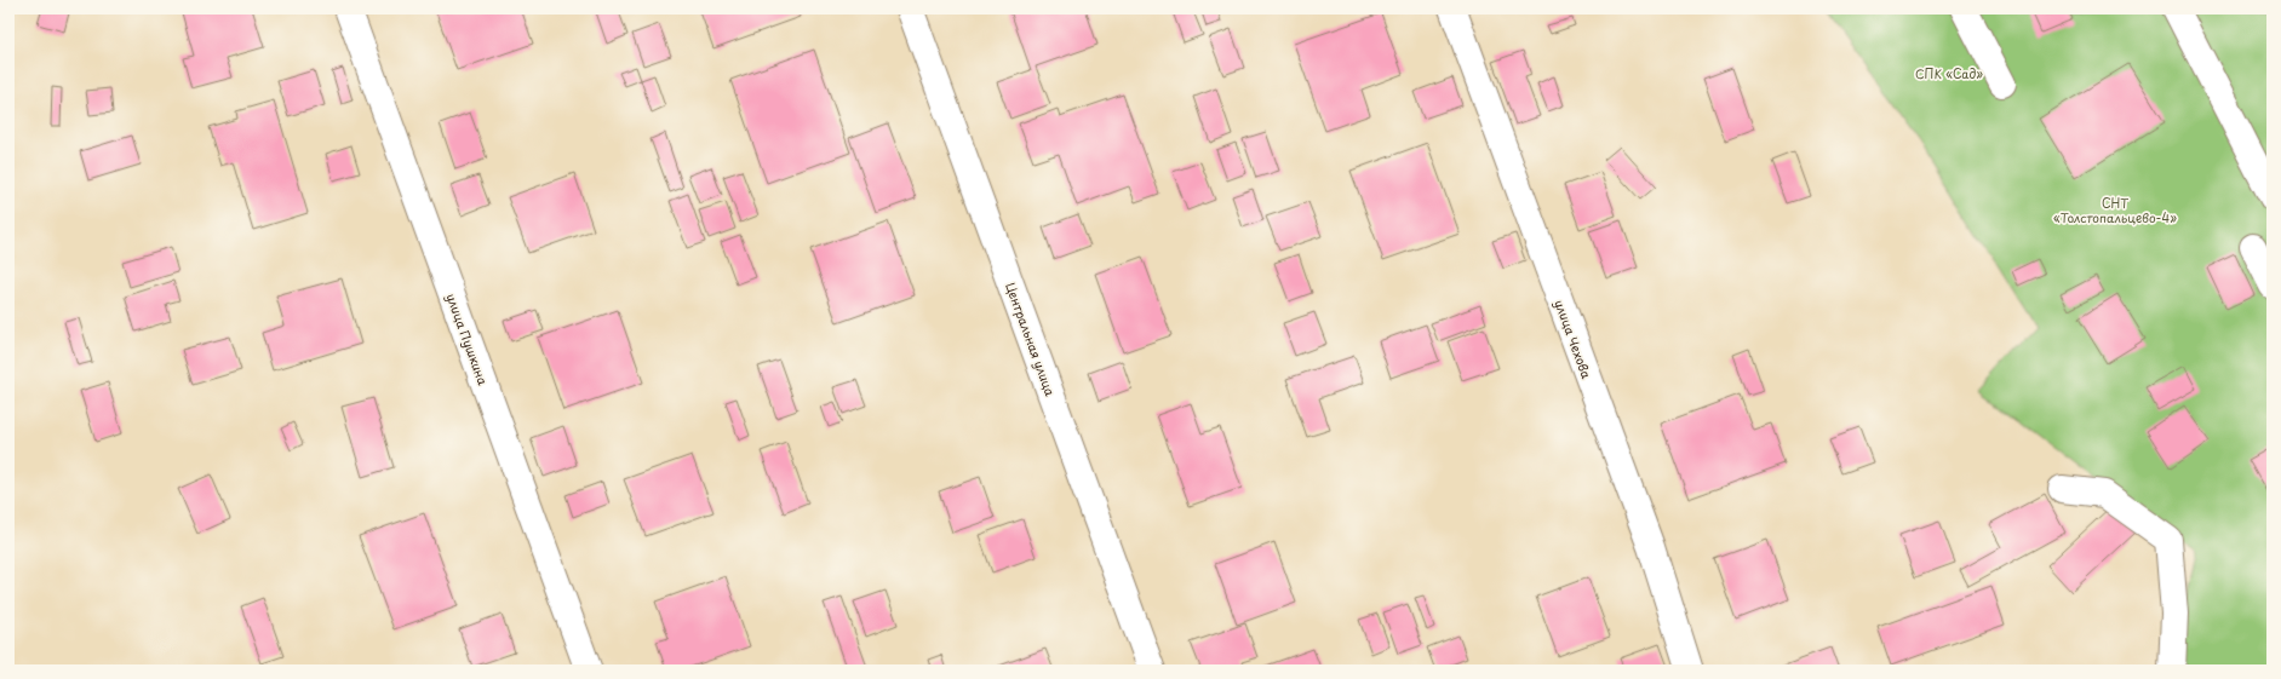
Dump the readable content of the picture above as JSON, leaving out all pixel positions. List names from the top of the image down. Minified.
{"streets":{"street":["улица Пушкина","Центральная улица","улица Чехова"]},"parks":["СПК «Сад»","СНТ «Толстопальцево-4»"]}
